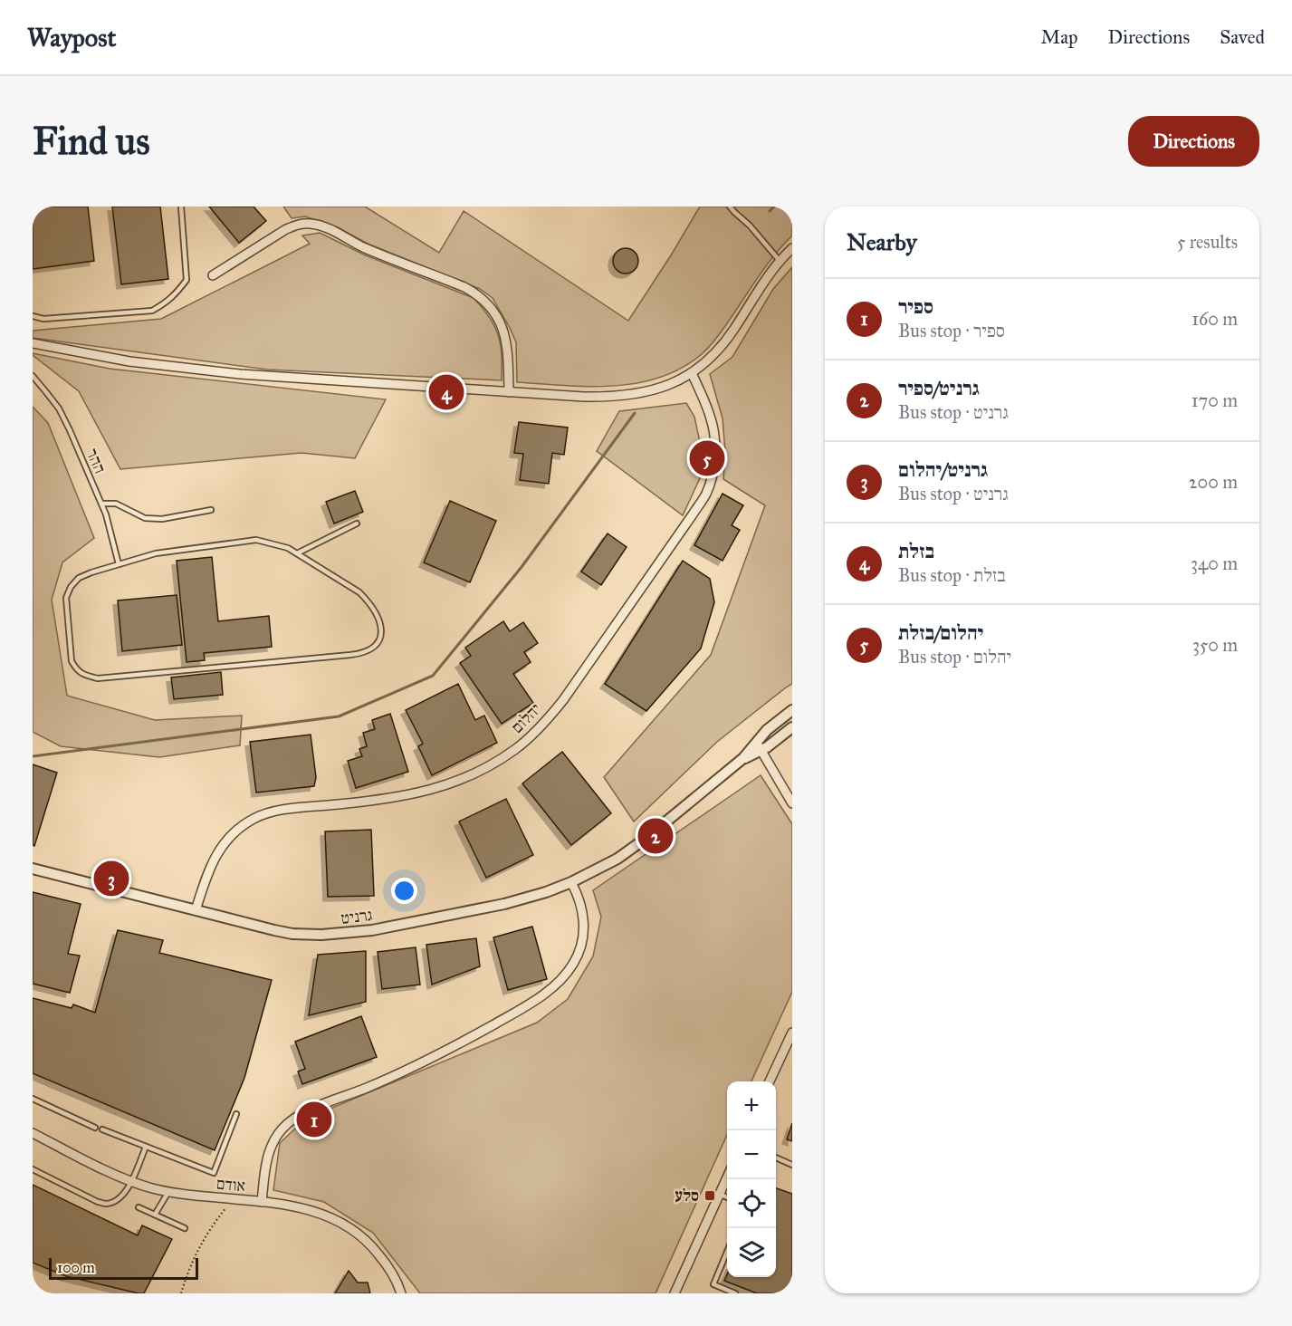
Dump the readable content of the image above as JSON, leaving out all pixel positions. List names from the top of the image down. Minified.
{"streets":{"street":["יהלום","גרניט","אודם"],"lane":["ההר"]},"crossings":[["יהלום","גרניט"]],"places":{"transit":["סלע"]},"scale_bar":"100 m","page":{"header":"Waypost","nav":["Map","Directions","Saved"],"buttons":"Directions","title":"Find us","heading":["Nearby","5 results"],"list":[{"mark":"1","name":"ספיר","note":"Bus stop · ספיר","value":"160 m"},{"mark":"2","name":"גרניט/ספיר","note":"Bus stop · גרניט","value":"170 m"},{"mark":"3","name":"גרניט/יהלום","note":"Bus stop · גרניט","value":"200 m"},{"mark":"4","name":"בזלת","note":"Bus stop · בזלת","value":"340 m"},{"mark":"5","name":"יהלום/בזלת","note":"Bus stop · יהלום","value":"350 m"}],"pins":["4","5","2","3","1"],"map_buttons":["+","−"],"scale":"100 m"}}
